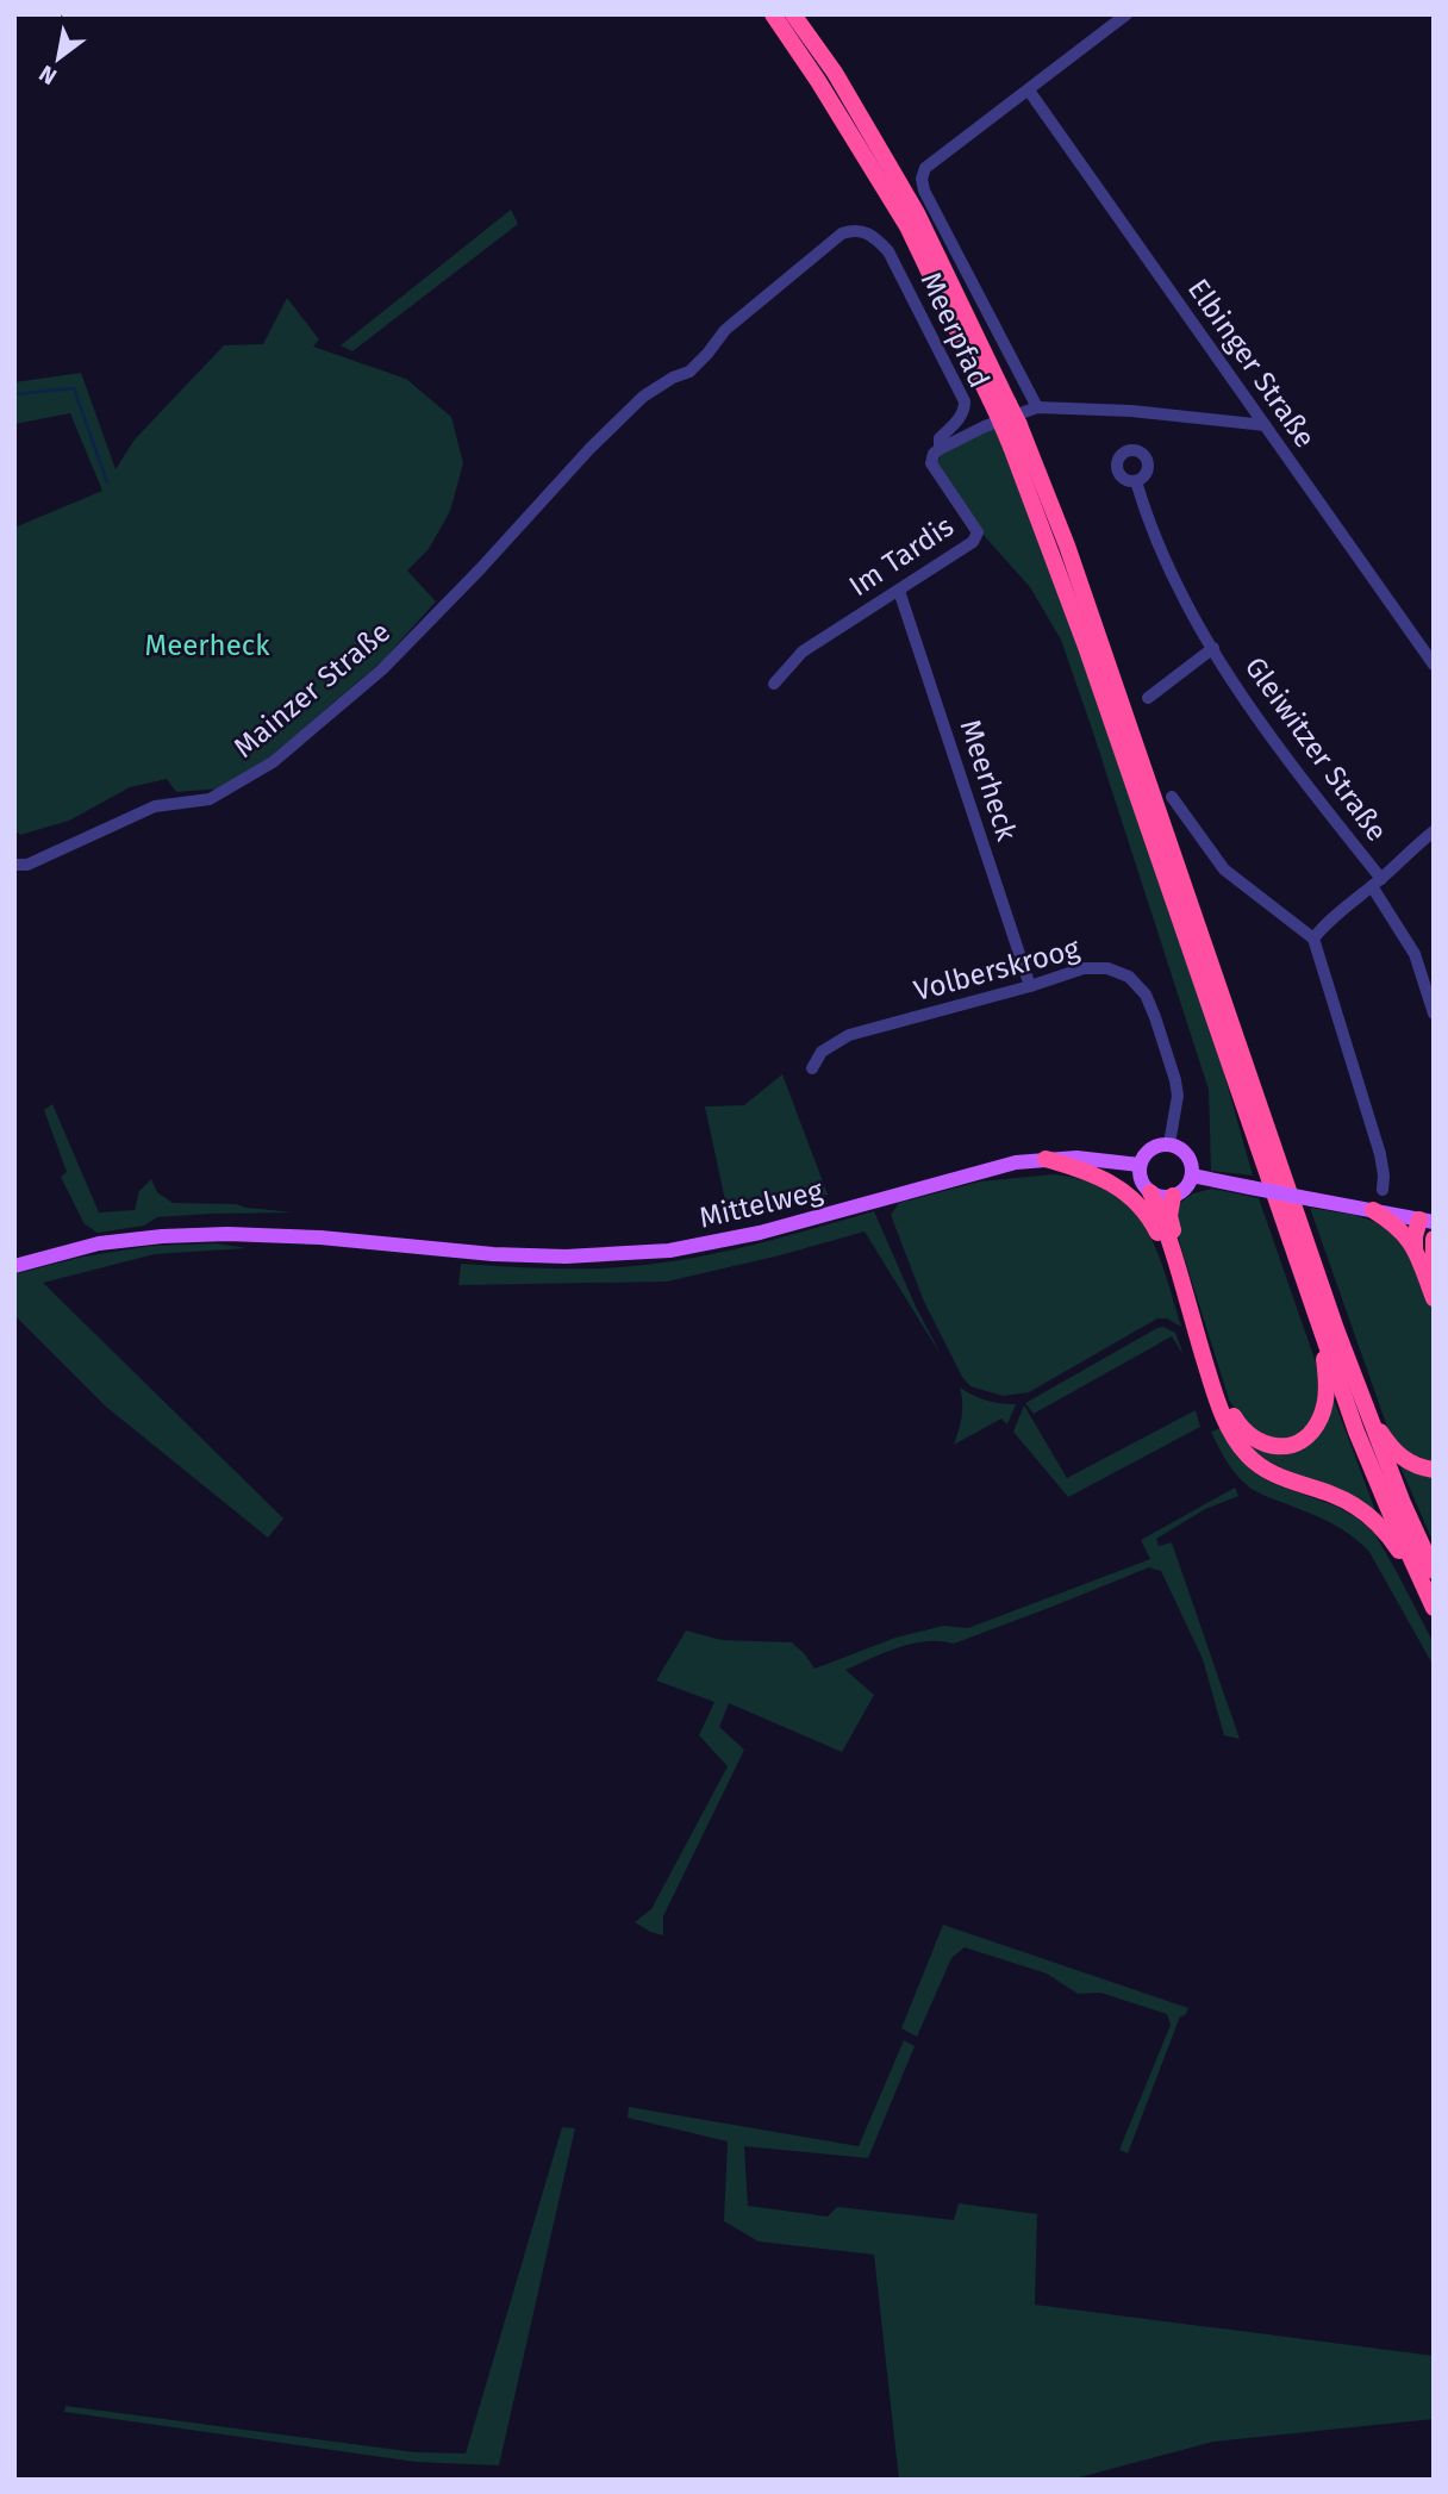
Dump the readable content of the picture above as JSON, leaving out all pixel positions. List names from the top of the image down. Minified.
{"streets":{"main road":["Mittelweg"],"street":["Meerpfad","Elbinger Straße","Im Tardis","Mainzer Straße","Gleiwitzer Straße","Meerheck","Volberskroog"]},"crossings":[["Meerpfad","Elbinger Straße"],["Meerpfad","Im Tardis"],["Meerpfad","Mainzer Straße"],["Im Tardis","Meerheck"],["Meerheck","Volberskroog"],["Volberskroog","Mittelweg"]],"parks":["Meerheck"],"north":"bottom left"}
